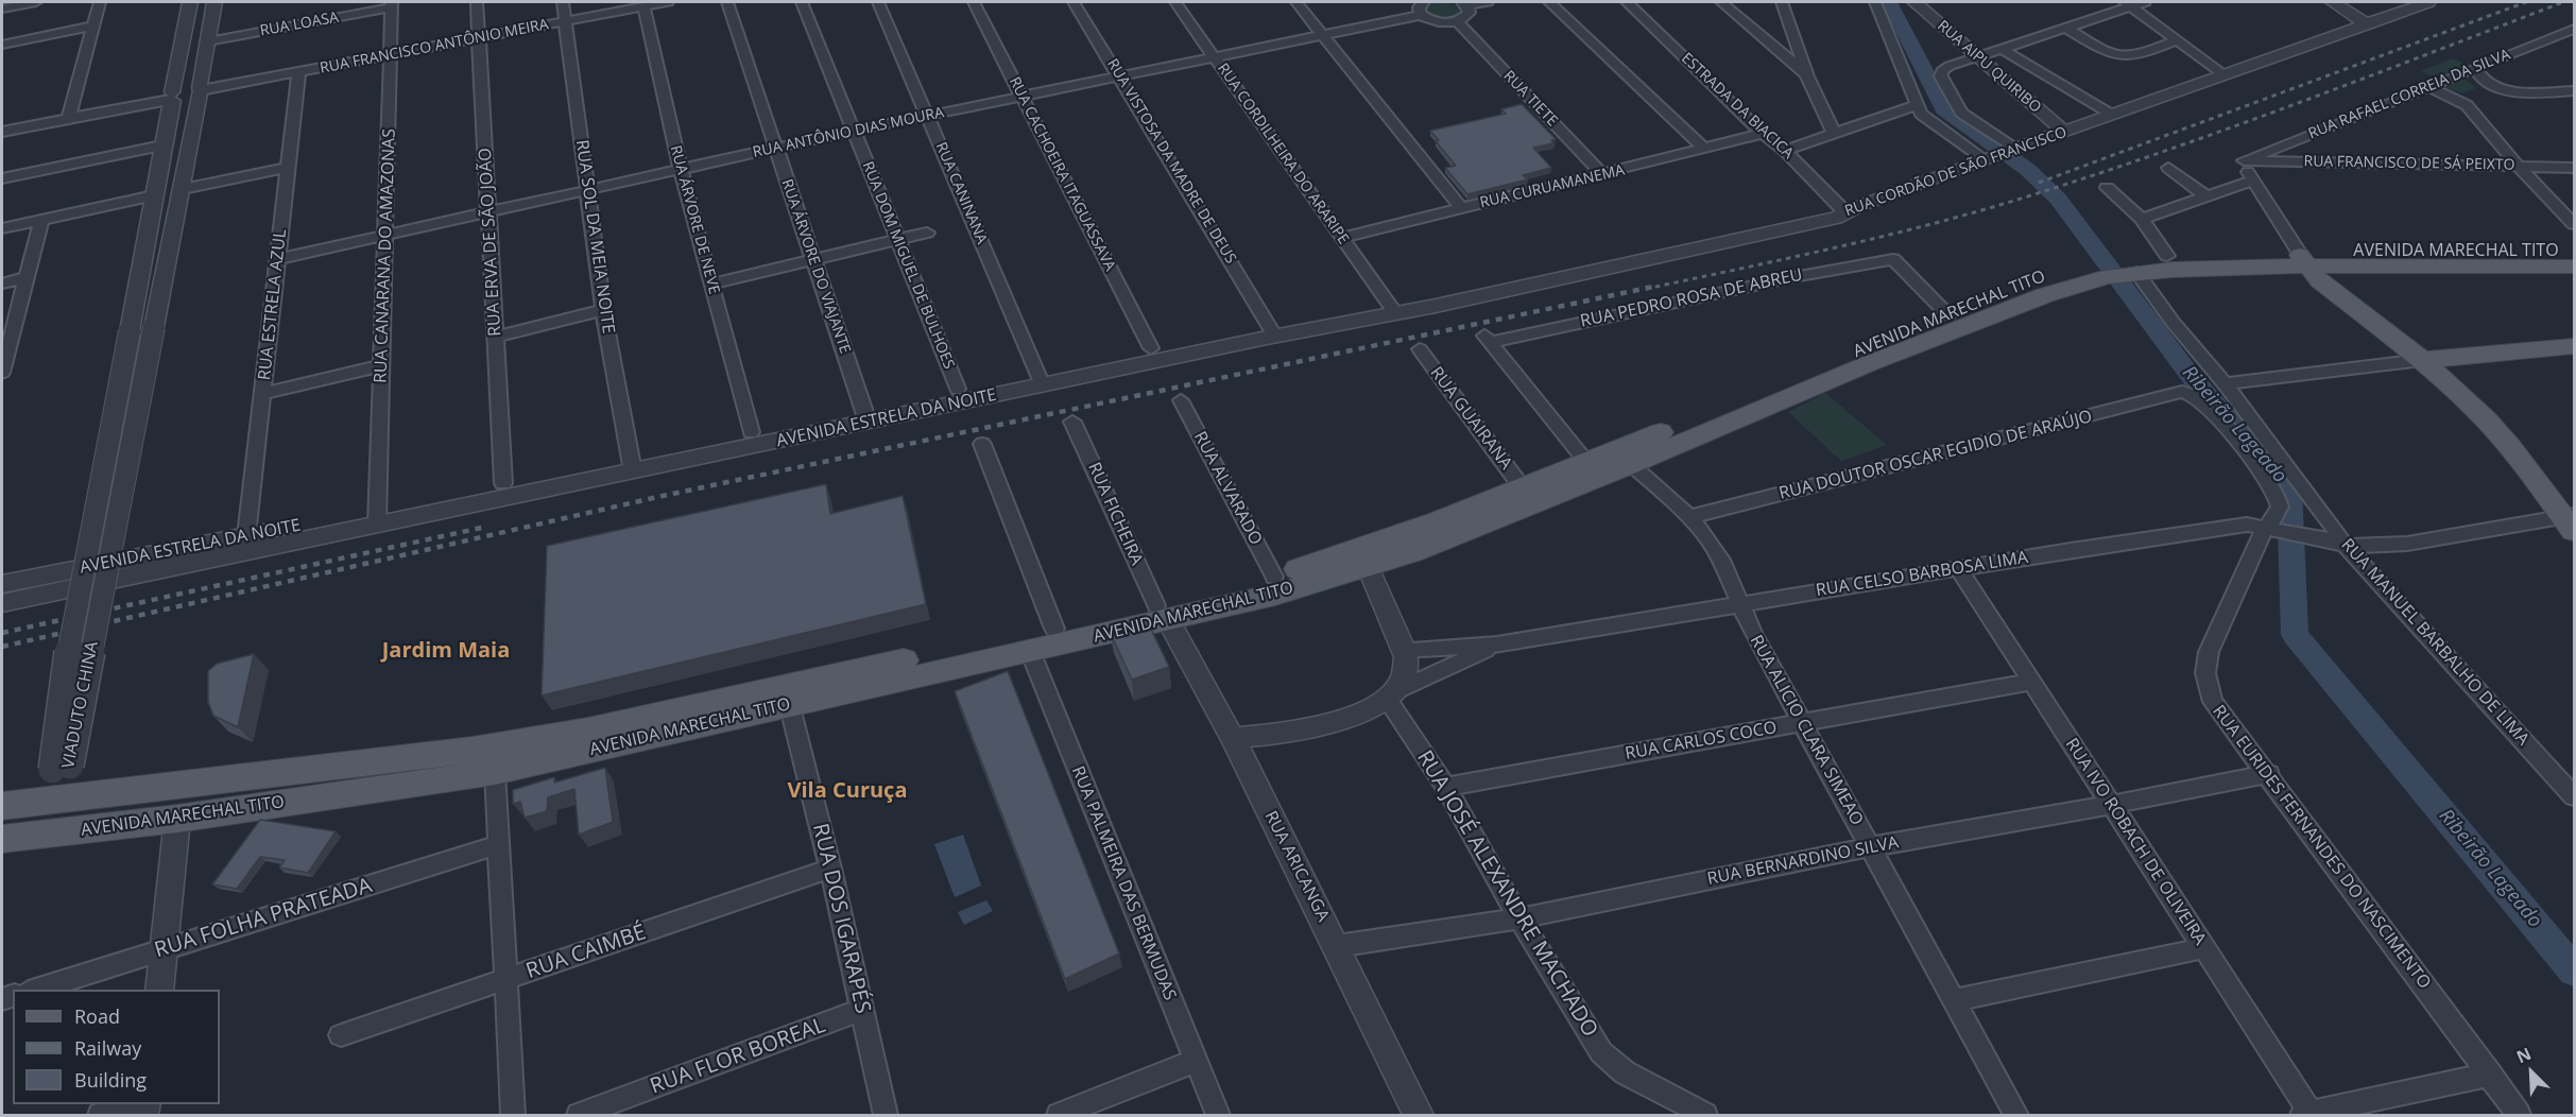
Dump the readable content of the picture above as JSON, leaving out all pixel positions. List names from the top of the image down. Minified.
{"streets":{"main road":["AVENIDA MARECHAL TITO"],"street":["RUA LOASA","RUA FRANCISCO ANTÔNIO MEIRA","RUA AIPU QUIRIBO","RUA RAFAEL CORREIA DA SILVA","RUA TIETE","ESTRADA DA BIACICA","RUA ANTÔNIO DIAS MOURA","RUA CORDILHEIRA DO ARARIPE","RUA VISTOSA DA MADRE DE DEUS","RUA FRANCISCO DE SÁ PEIXTO","RUA CORDÃO DE SÃO FRANCISCO","RUA CACHOEIRA ITAGUASSAVA","RUA CURUAMANEMA","RUA CANINANA","RUA ÁRVORE DE NEVE","RUA SOL DA MEIA NOITE","RUA ERVA DE SÃO JOÃO","RUA CANARANA DO AMAZONAS","RUA DOM MIGUEL DE BULHOES","RUA ÁRVORE DO VIAJANTE","RUA PEDRO ROSA DE ABREU","RUA ESTRELA AZUL","AVENIDA ESTRELA DA NOITE","RUA GUAIRANA","RUA DOUTOR OSCAR EGIDIO DE ARAÚJO","RUA ALVARADO","RUA FICHEIRA","RUA CELSO BARBOSA LIMA","RUA MANUEL BARBALHO DE LIMA","VIADUTO CHINA","RUA ALICIO CLARA SIMEAO","RUA CARLOS COCO","RUA IVO ROBACH DE OLIVEIRA","RUA EURIDES FERNANDES DO NASCIMENTO","RUA BERNARDINO SILVA","RUA ARICANGA","RUA PALMEIRA DAS BERMUDAS","RUA JOSÉ ALEXANDRE MACHADO","RUA FOLHA PRATEADA","RUA DOS IGARAPÉS","RUA CAIMBÉ","RUA FLOR BOREAL"]},"crossings":[["RUA LOASA","RUA CANARANA DO AMAZONAS"],["RUA LOASA","VIADUTO CHINA"],["RUA FRANCISCO ANTÔNIO MEIRA","RUA ÁRVORE DE NEVE"],["RUA FRANCISCO ANTÔNIO MEIRA","RUA SOL DA MEIA NOITE"],["RUA FRANCISCO ANTÔNIO MEIRA","RUA ERVA DE SÃO JOÃO"],["RUA FRANCISCO ANTÔNIO MEIRA","RUA CANARANA DO AMAZONAS"],["RUA FRANCISCO ANTÔNIO MEIRA","RUA ESTRELA AZUL"],["RUA FRANCISCO ANTÔNIO MEIRA","VIADUTO CHINA"],["RUA AIPU QUIRIBO","RUA CORDÃO DE SÃO FRANCISCO"],["RUA RAFAEL CORREIA DA SILVA","RUA FRANCISCO DE SÁ PEIXTO"],["RUA TIETE","RUA CURUAMANEMA"],["ESTRADA DA BIACICA","RUA CORDÃO DE SÃO FRANCISCO"],["ESTRADA DA BIACICA","RUA CURUAMANEMA"],["RUA ANTÔNIO DIAS MOURA","RUA CORDILHEIRA DO ARARIPE"],["RUA ANTÔNIO DIAS MOURA","RUA VISTOSA DA MADRE DE DEUS"],["RUA ANTÔNIO DIAS MOURA","RUA CACHOEIRA ITAGUASSAVA"],["RUA ANTÔNIO DIAS MOURA","RUA CANINANA"],["RUA ANTÔNIO DIAS MOURA","RUA ÁRVORE DE NEVE"],["RUA ANTÔNIO DIAS MOURA","RUA SOL DA MEIA NOITE"],["RUA ANTÔNIO DIAS MOURA","RUA ERVA DE SÃO JOÃO"],["RUA ANTÔNIO DIAS MOURA","RUA CANARANA DO AMAZONAS"],["RUA ANTÔNIO DIAS MOURA","RUA DOM MIGUEL DE BULHOES"],["RUA ANTÔNIO DIAS MOURA","RUA ÁRVORE DO VIAJANTE"],["RUA ANTÔNIO DIAS MOURA","RUA ESTRELA AZUL"],["RUA CORDILHEIRA DO ARARIPE","RUA CORDÃO DE SÃO FRANCISCO"],["RUA CORDILHEIRA DO ARARIPE","RUA CURUAMANEMA"],["RUA CORDILHEIRA DO ARARIPE","AVENIDA ESTRELA DA NOITE"],["RUA VISTOSA DA MADRE DE DEUS","AVENIDA ESTRELA DA NOITE"],["RUA CORDÃO DE SÃO FRANCISCO","AVENIDA ESTRELA DA NOITE"],["RUA CACHOEIRA ITAGUASSAVA","AVENIDA ESTRELA DA NOITE"],["RUA CANINANA","AVENIDA ESTRELA DA NOITE"],["RUA ÁRVORE DE NEVE","AVENIDA ESTRELA DA NOITE"],["RUA SOL DA MEIA NOITE","AVENIDA ESTRELA DA NOITE"],["RUA ERVA DE SÃO JOÃO","AVENIDA ESTRELA DA NOITE"],["AVENIDA MARECHAL TITO","RUA PEDRO ROSA DE ABREU"],["AVENIDA MARECHAL TITO","RUA GUAIRANA"],["AVENIDA MARECHAL TITO","RUA ALVARADO"],["AVENIDA MARECHAL TITO","RUA FICHEIRA"],["AVENIDA MARECHAL TITO","RUA MANUEL BARBALHO DE LIMA"],["AVENIDA MARECHAL TITO","VIADUTO CHINA"],["AVENIDA MARECHAL TITO","RUA ALICIO CLARA SIMEAO"],["AVENIDA MARECHAL TITO","RUA ARICANGA"],["AVENIDA MARECHAL TITO","RUA PALMEIRA DAS BERMUDAS"],["AVENIDA MARECHAL TITO","RUA DOS IGARAPÉS"],["RUA CANARANA DO AMAZONAS","AVENIDA ESTRELA DA NOITE"],["RUA DOM MIGUEL DE BULHOES","AVENIDA ESTRELA DA NOITE"],["RUA ÁRVORE DO VIAJANTE","AVENIDA ESTRELA DA NOITE"],["RUA ESTRELA AZUL","AVENIDA ESTRELA DA NOITE"],["RUA DOUTOR OSCAR EGIDIO DE ARAÚJO","RUA ALICIO CLARA SIMEAO"],["RUA DOUTOR OSCAR EGIDIO DE ARAÚJO","RUA EURIDES FERNANDES DO NASCIMENTO"],["RUA FICHEIRA","RUA ARICANGA"],["RUA CELSO BARBOSA LIMA","RUA MANUEL BARBALHO DE LIMA"],["RUA CELSO BARBOSA LIMA","RUA ALICIO CLARA SIMEAO"],["RUA CELSO BARBOSA LIMA","RUA IVO ROBACH DE OLIVEIRA"],["RUA CELSO BARBOSA LIMA","RUA EURIDES FERNANDES DO NASCIMENTO"],["RUA CELSO BARBOSA LIMA","RUA JOSÉ ALEXANDRE MACHADO"],["RUA ALICIO CLARA SIMEAO","RUA CARLOS COCO"],["RUA ALICIO CLARA SIMEAO","RUA BERNARDINO SILVA"],["RUA CARLOS COCO","RUA IVO ROBACH DE OLIVEIRA"],["RUA CARLOS COCO","RUA JOSÉ ALEXANDRE MACHADO"],["RUA IVO ROBACH DE OLIVEIRA","RUA BERNARDINO SILVA"],["RUA EURIDES FERNANDES DO NASCIMENTO","RUA BERNARDINO SILVA"],["RUA BERNARDINO SILVA","RUA ARICANGA"],["RUA BERNARDINO SILVA","RUA JOSÉ ALEXANDRE MACHADO"],["RUA DOS IGARAPÉS","RUA CAIMBÉ"],["RUA DOS IGARAPÉS","RUA FLOR BOREAL"]],"districts":["Jardim Maia","Vila Curuça"],"water":["Ribeirão Lageado"],"legend":["Road","Railway","Building"],"north":"top left"}
